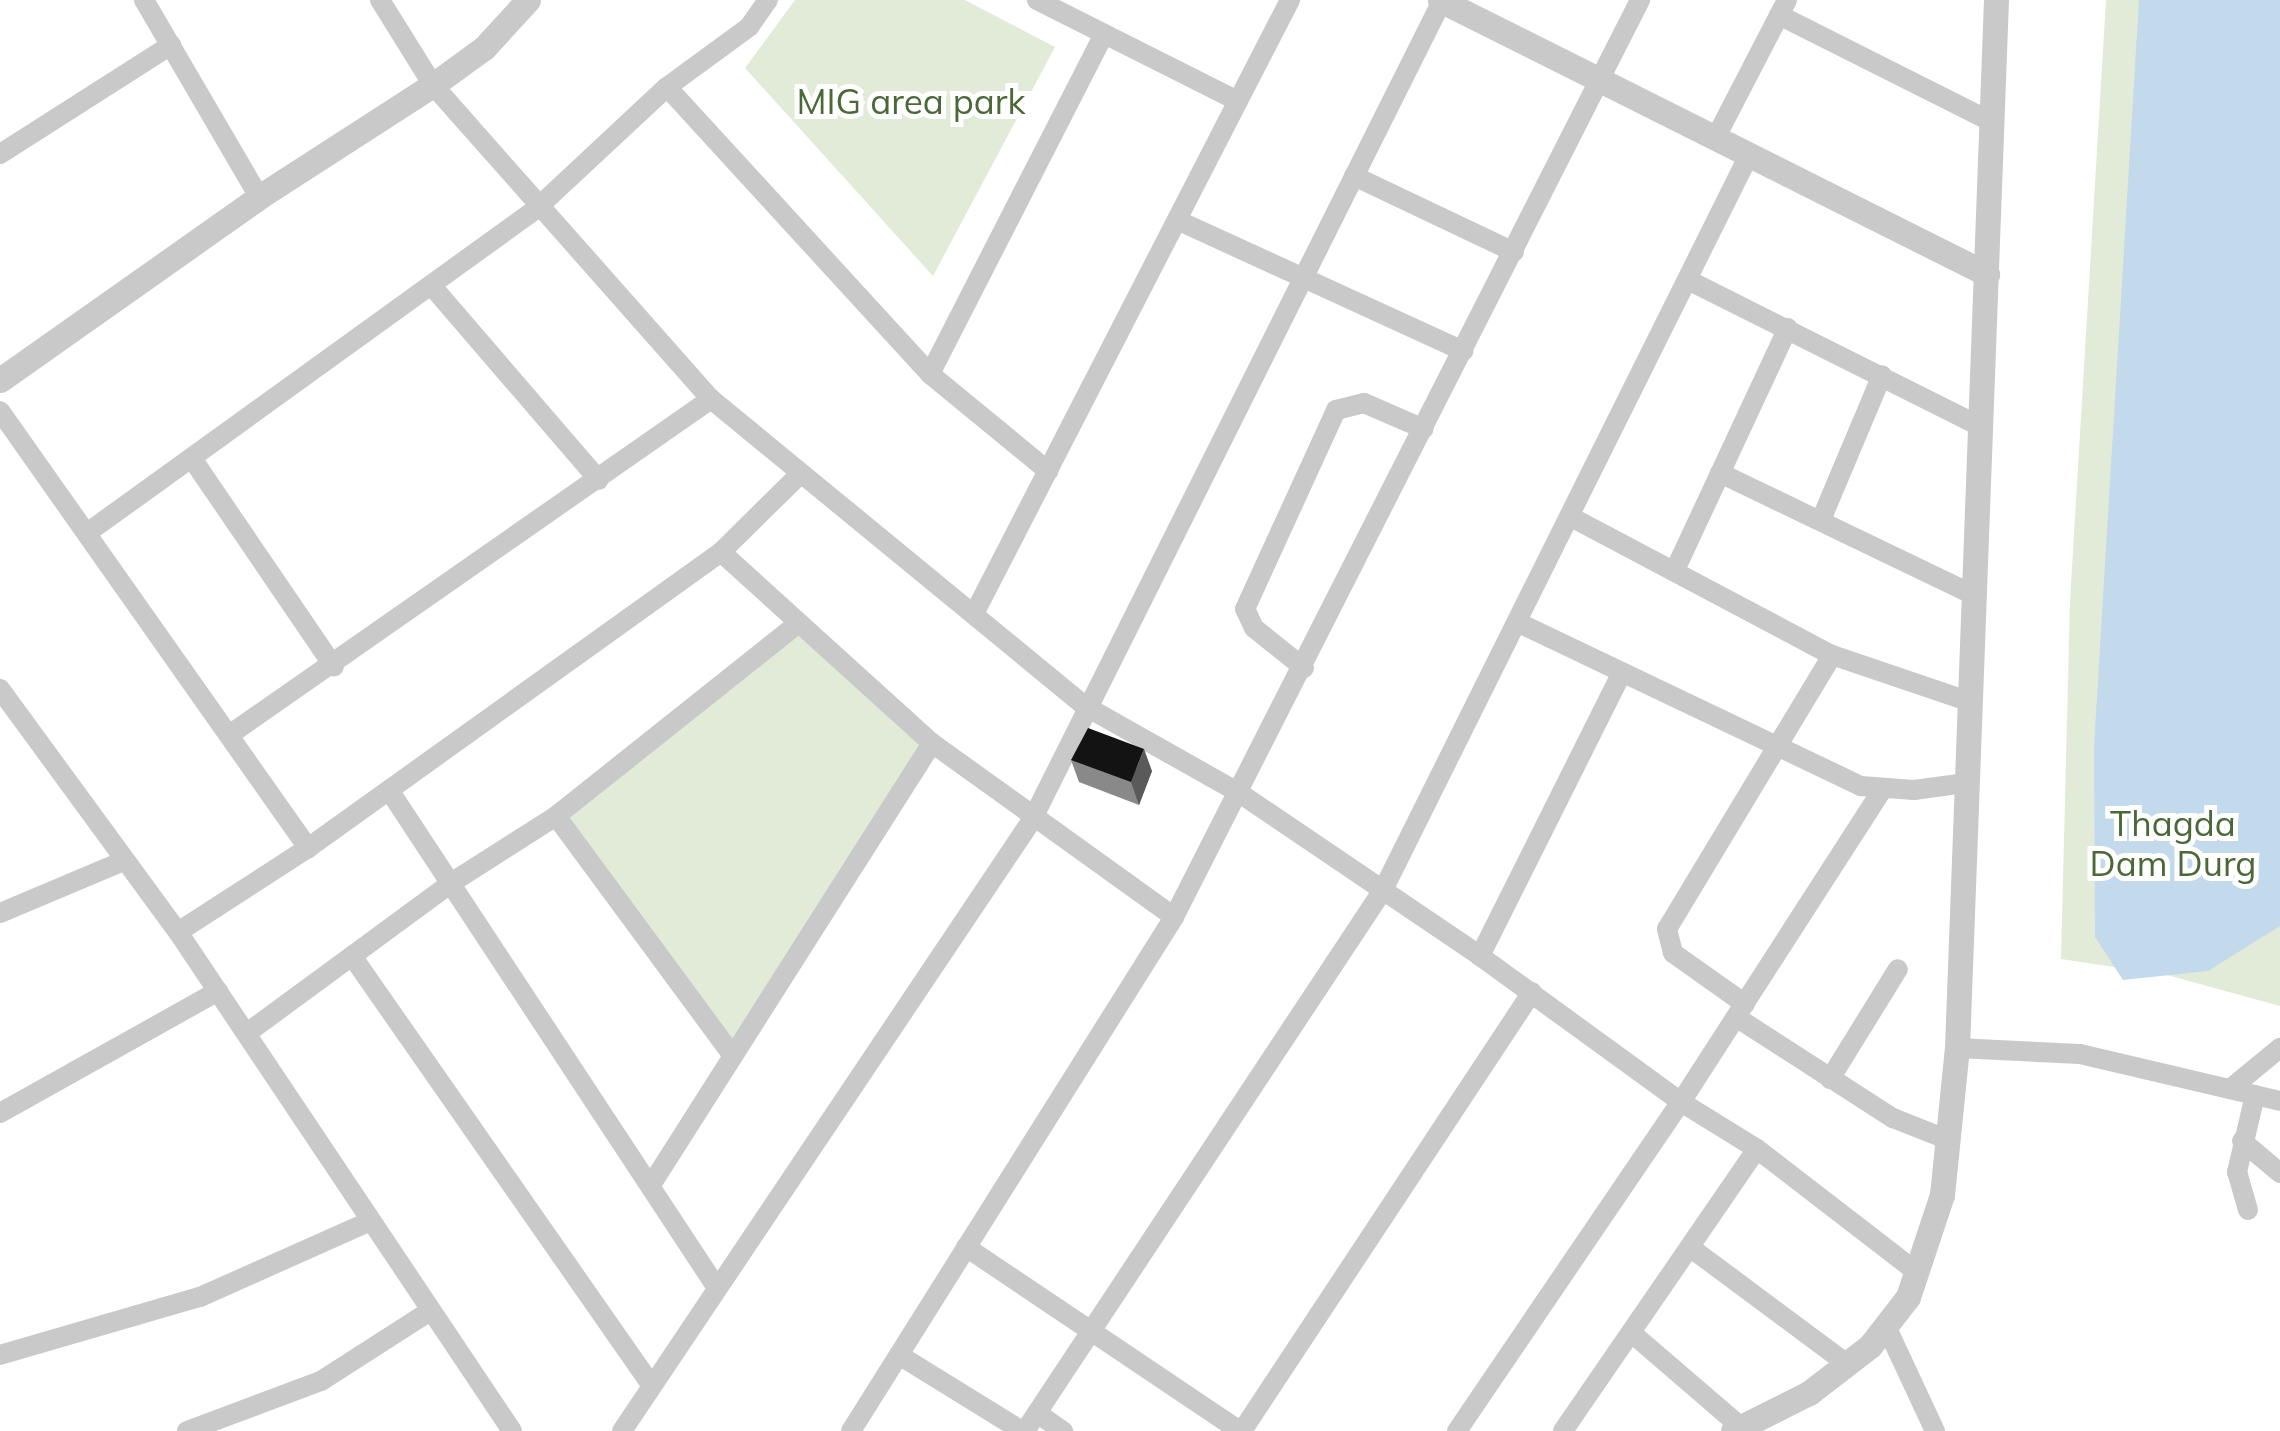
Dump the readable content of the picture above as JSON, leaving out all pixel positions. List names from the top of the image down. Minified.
{"parks":["MIG area park","Thagda Dam Durg"]}
